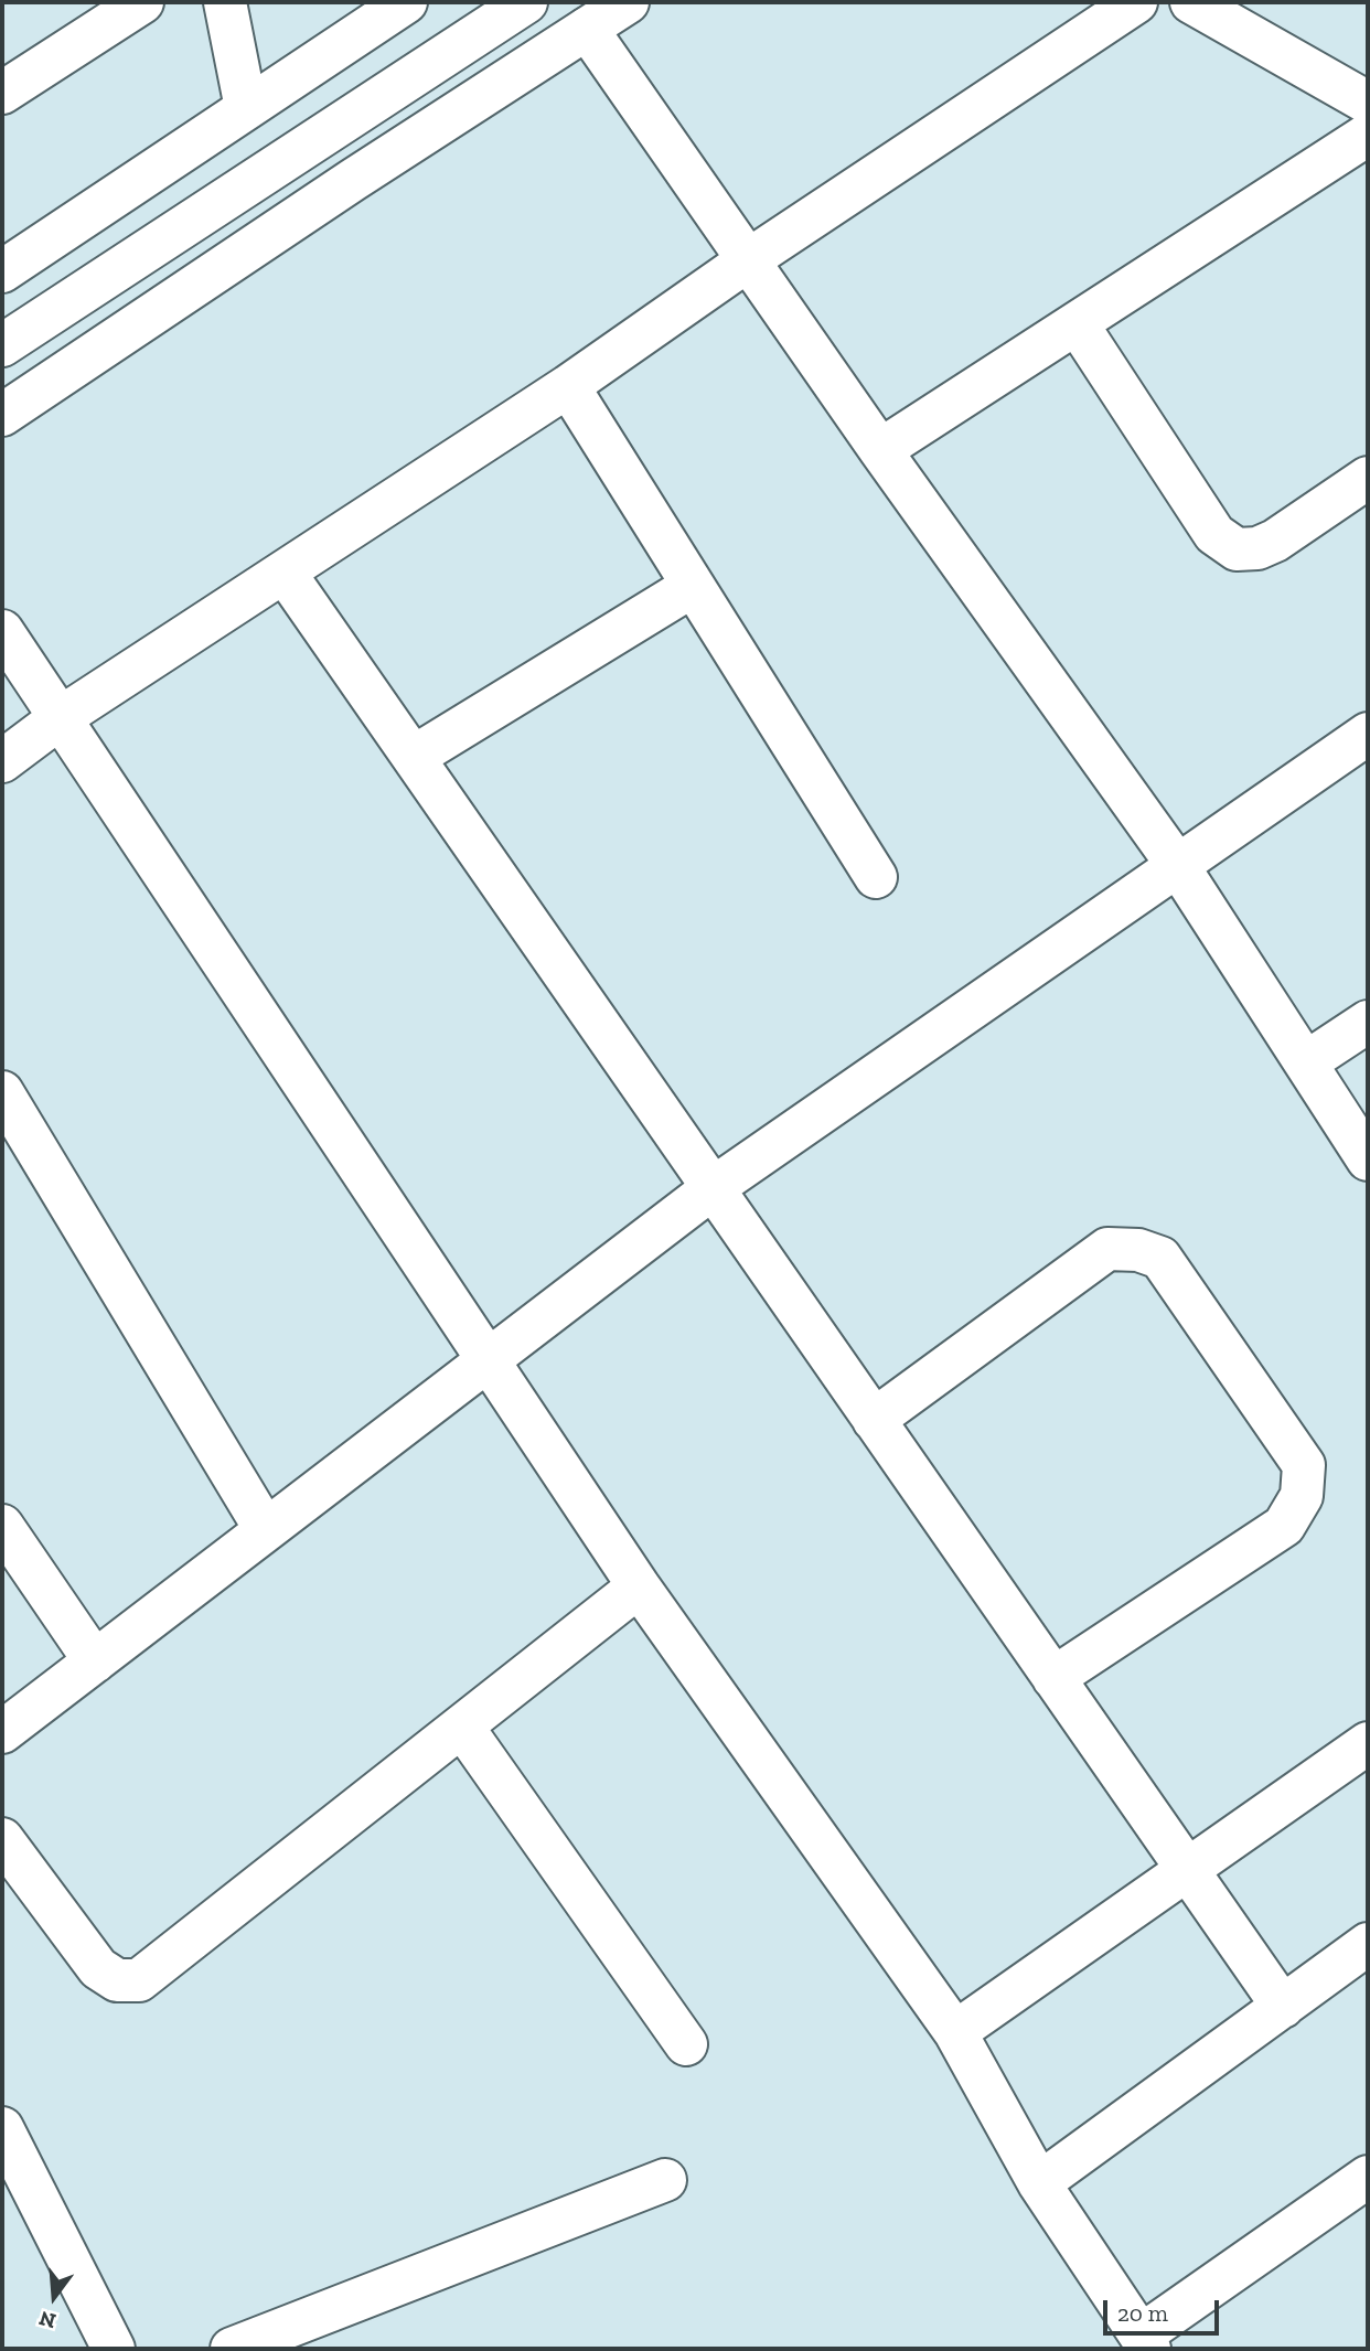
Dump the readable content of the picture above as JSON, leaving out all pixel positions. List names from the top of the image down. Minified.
{"scale_bar":"20 m","north":"bottom"}
